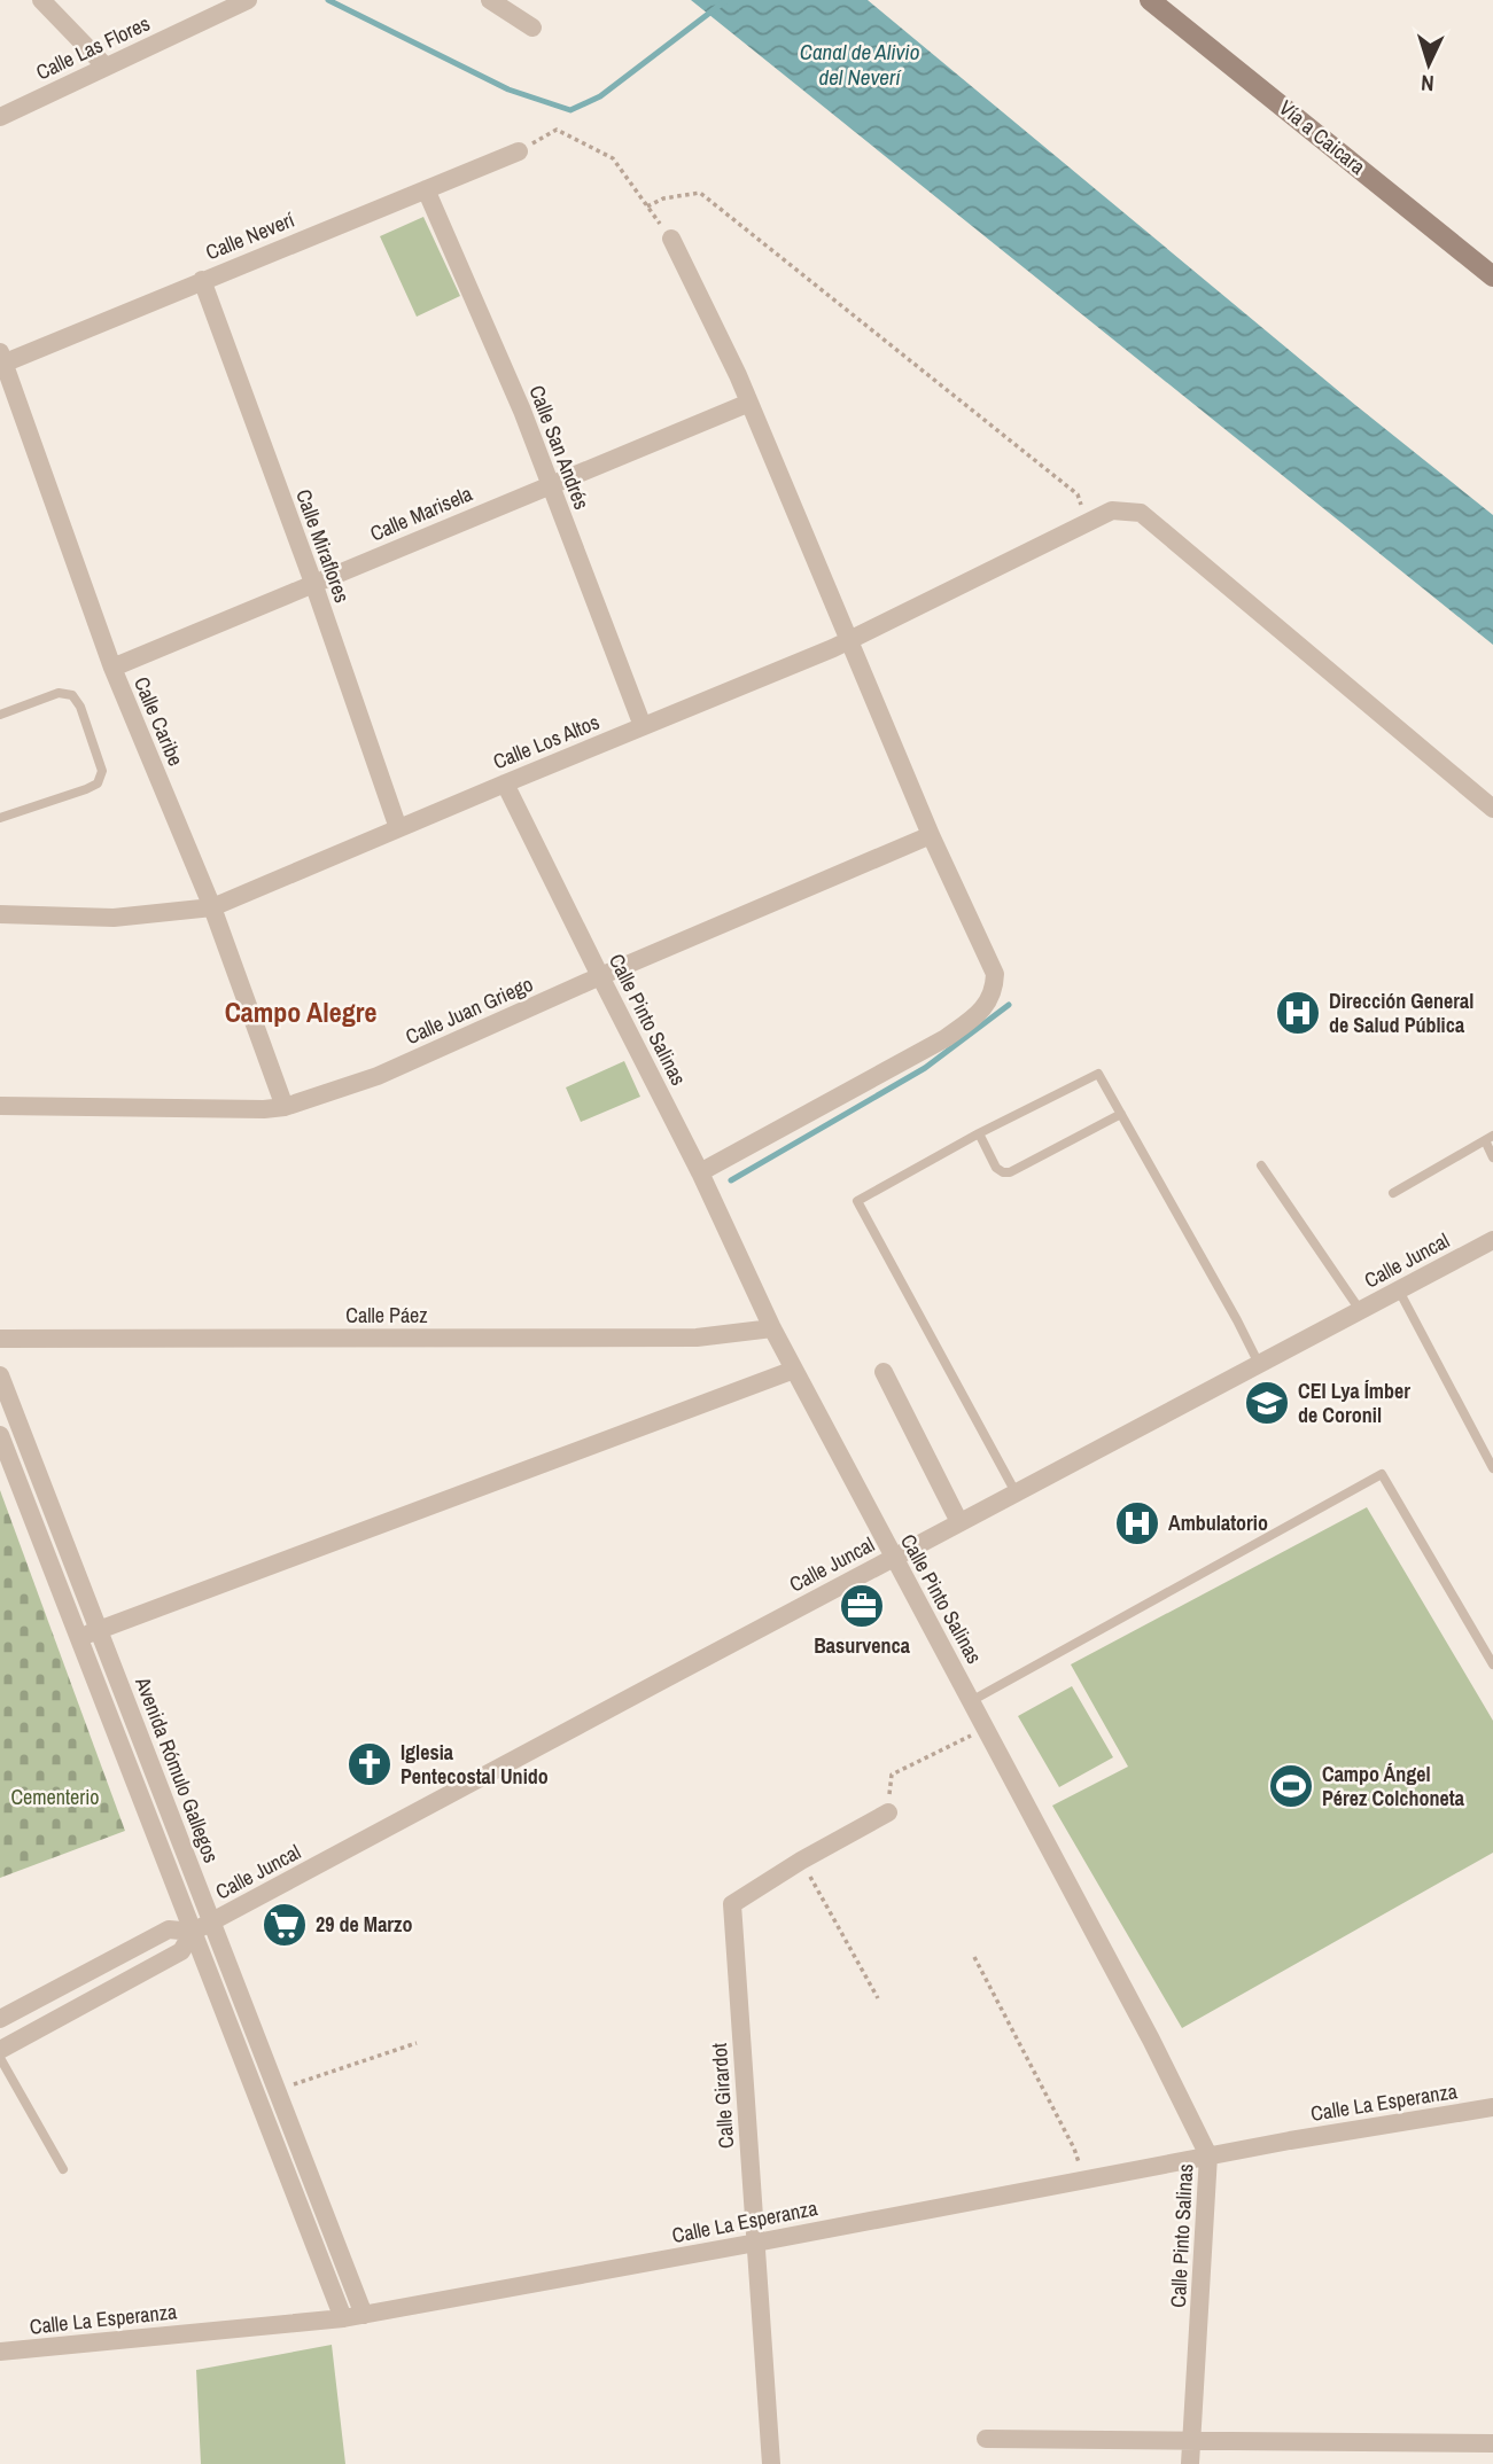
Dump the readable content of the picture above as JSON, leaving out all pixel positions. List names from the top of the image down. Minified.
{"streets":{"street":["Calle Las Flores","Vía a Caicara","Calle Neverí","Calle San Andrés","Calle Marisela","Calle Miraflores","Calle Caribe","Calle Los Altos","Calle Juan Griego","Calle Pinto Salinas","Calle Juncal","Calle Páez","Avenida Rómulo Gallegos","Calle Girardot","Calle La Esperanza"]},"crossings":[["Calle Neverí","Calle San Andrés"],["Calle Neverí","Calle Miraflores"],["Calle Neverí","Calle Caribe"],["Calle San Andrés","Calle Marisela"],["Calle San Andrés","Calle Los Altos"],["Calle Marisela","Calle Miraflores"],["Calle Marisela","Calle Caribe"],["Calle Miraflores","Calle Los Altos"],["Calle Caribe","Calle Los Altos"],["Calle Caribe","Calle Juan Griego"],["Calle Los Altos","Calle Pinto Salinas"],["Calle Juan Griego","Calle Pinto Salinas"],["Calle Pinto Salinas","Calle Juncal"],["Calle Pinto Salinas","Calle Páez"],["Calle Pinto Salinas","Calle La Esperanza"],["Calle Juncal","Avenida Rómulo Gallegos"],["Avenida Rómulo Gallegos","Calle La Esperanza"],["Calle Girardot","Calle La Esperanza"]],"districts":["Campo Alegre"],"water":["Canal de Alivio del Neverí"],"parks":["Cementerio"],"places":{"hospital":["Dirección General de Salud Pública","Ambulatorio"],"school or university":["CEI Lya Ímber de Coronil"],"office":["Basurvenca"],"church":["Iglesia Pentecostal Unido"],"sports":["Campo Ángel Pérez Colchoneta"],"supermarket":["29 de Marzo"]},"north":"bottom"}
